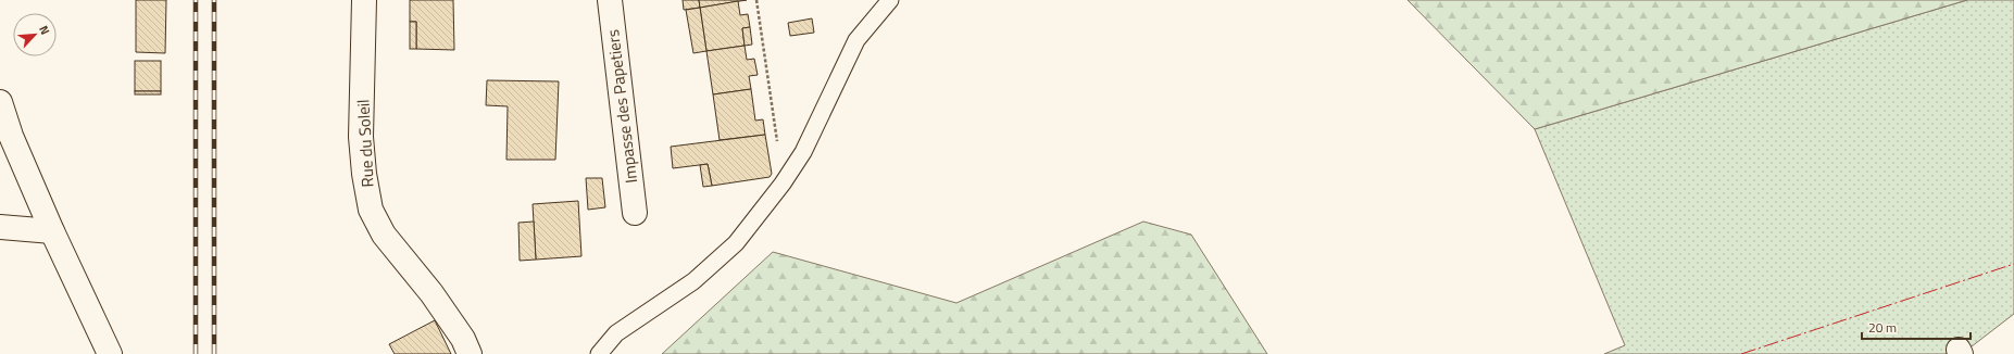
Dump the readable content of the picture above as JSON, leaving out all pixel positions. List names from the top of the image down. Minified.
{"streets":{"street":["Impasse des Papetiers","Rue du Soleil"]},"scale_bar":"20 m","north":"top right"}
